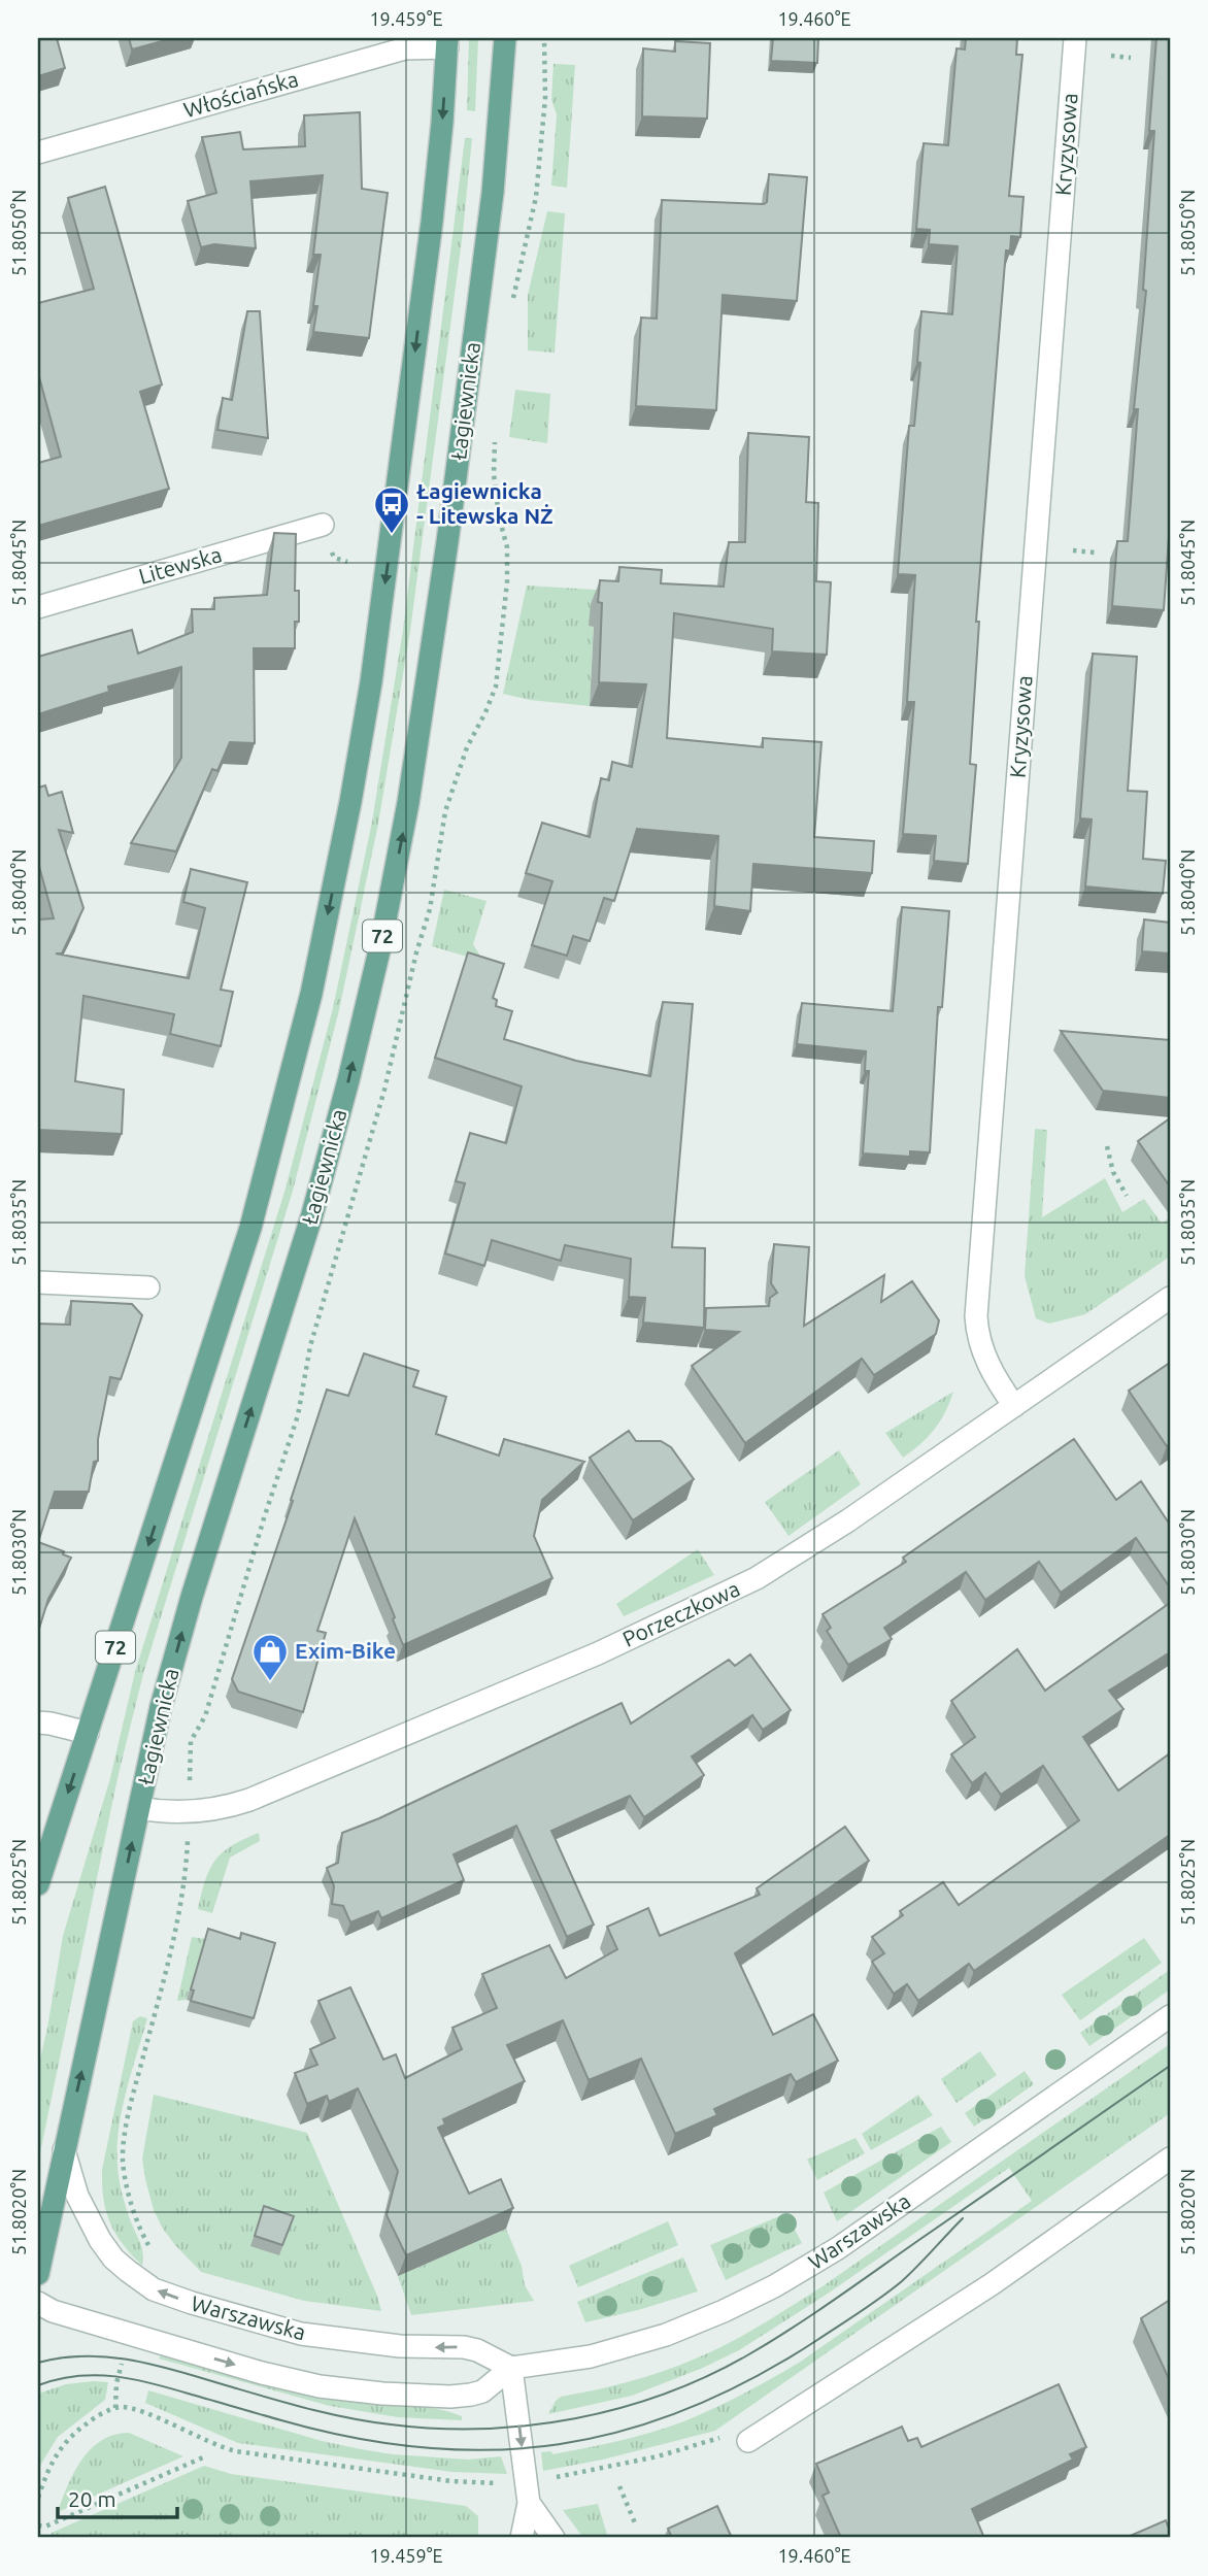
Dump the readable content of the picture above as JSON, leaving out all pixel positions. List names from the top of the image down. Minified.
{"streets":{"main road":["Łagiewnicka","72"],"street":["Włościańska","Kryzysowa","Litewska","Porzeczkowa","Warszawska"]},"crossings":[["Włościańska","72"],["Kryzysowa","Porzeczkowa"],["Łagiewnicka","Porzeczkowa"],["Łagiewnicka","Warszawska"]],"places":{"bus stop":["Łagiewnicka - Litewska NŻ"],"shop":["Exim-Bike"]},"scale_bar":"20 m","coordinates":["19.459°E","19.460°E","51.8050°N","51.8045°N","51.8040°N","51.8035°N","51.8030°N","51.8025°N","51.8020°N"]}
